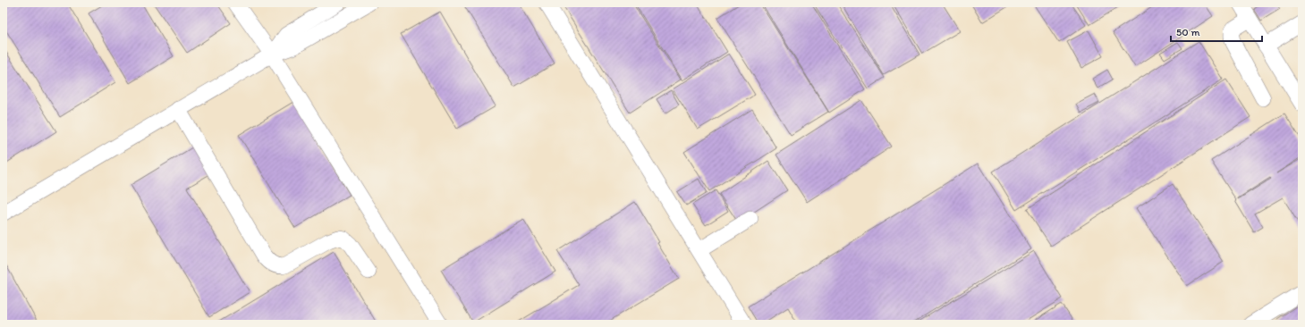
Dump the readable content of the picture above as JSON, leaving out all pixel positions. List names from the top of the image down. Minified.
{"scale_bar":"50 m"}
